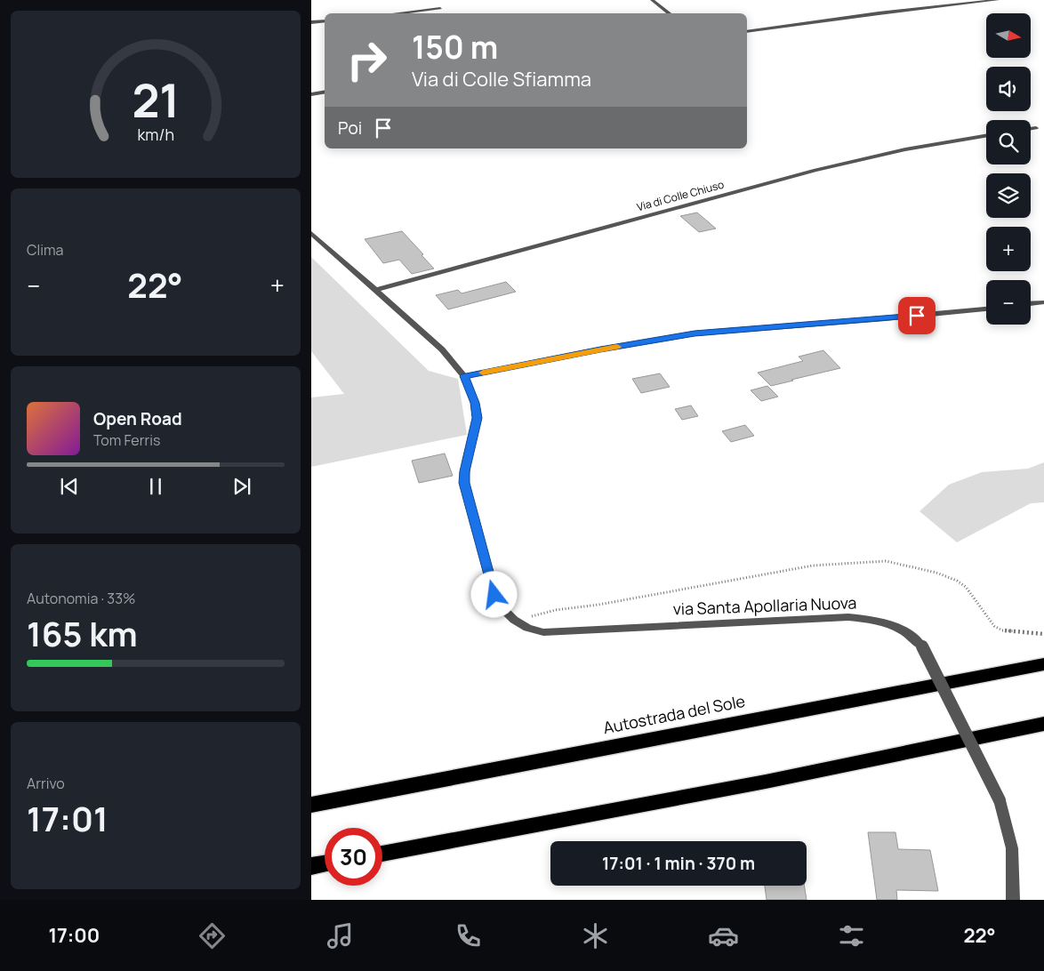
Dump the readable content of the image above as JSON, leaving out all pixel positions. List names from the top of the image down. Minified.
{"streets":{"highway":["Autostrada del Sole"],"street":["Via di Colle Chiuso","via Santa Apollaria Nuova"]},"north":"right","page":{"map_buttons":["+","−"],"turn":["150 m","Via di Colle Sfiamma"],"then":"Poi","tile":["Clima",["Autonomia · 33%","165 km"],["Arrivo","17:01"]],"heat":["−","22°","+"],"song":["Open Road","Tom Ferris"],"limit":"30","trip":"17:01 · 1 min · 370 m","tabs":["17:00","22°"],"gauge":["21","km/h"]}}
